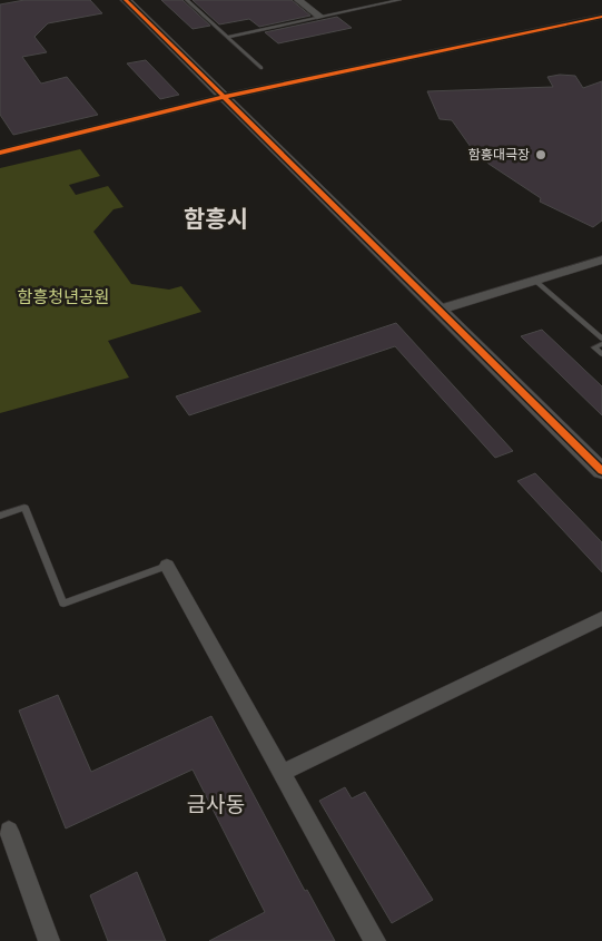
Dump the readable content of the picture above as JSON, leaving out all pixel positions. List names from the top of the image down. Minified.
{"districts":["함흥시","금사동"],"parks":["함흥청년공원"],"places":["함흥대극장"]}
